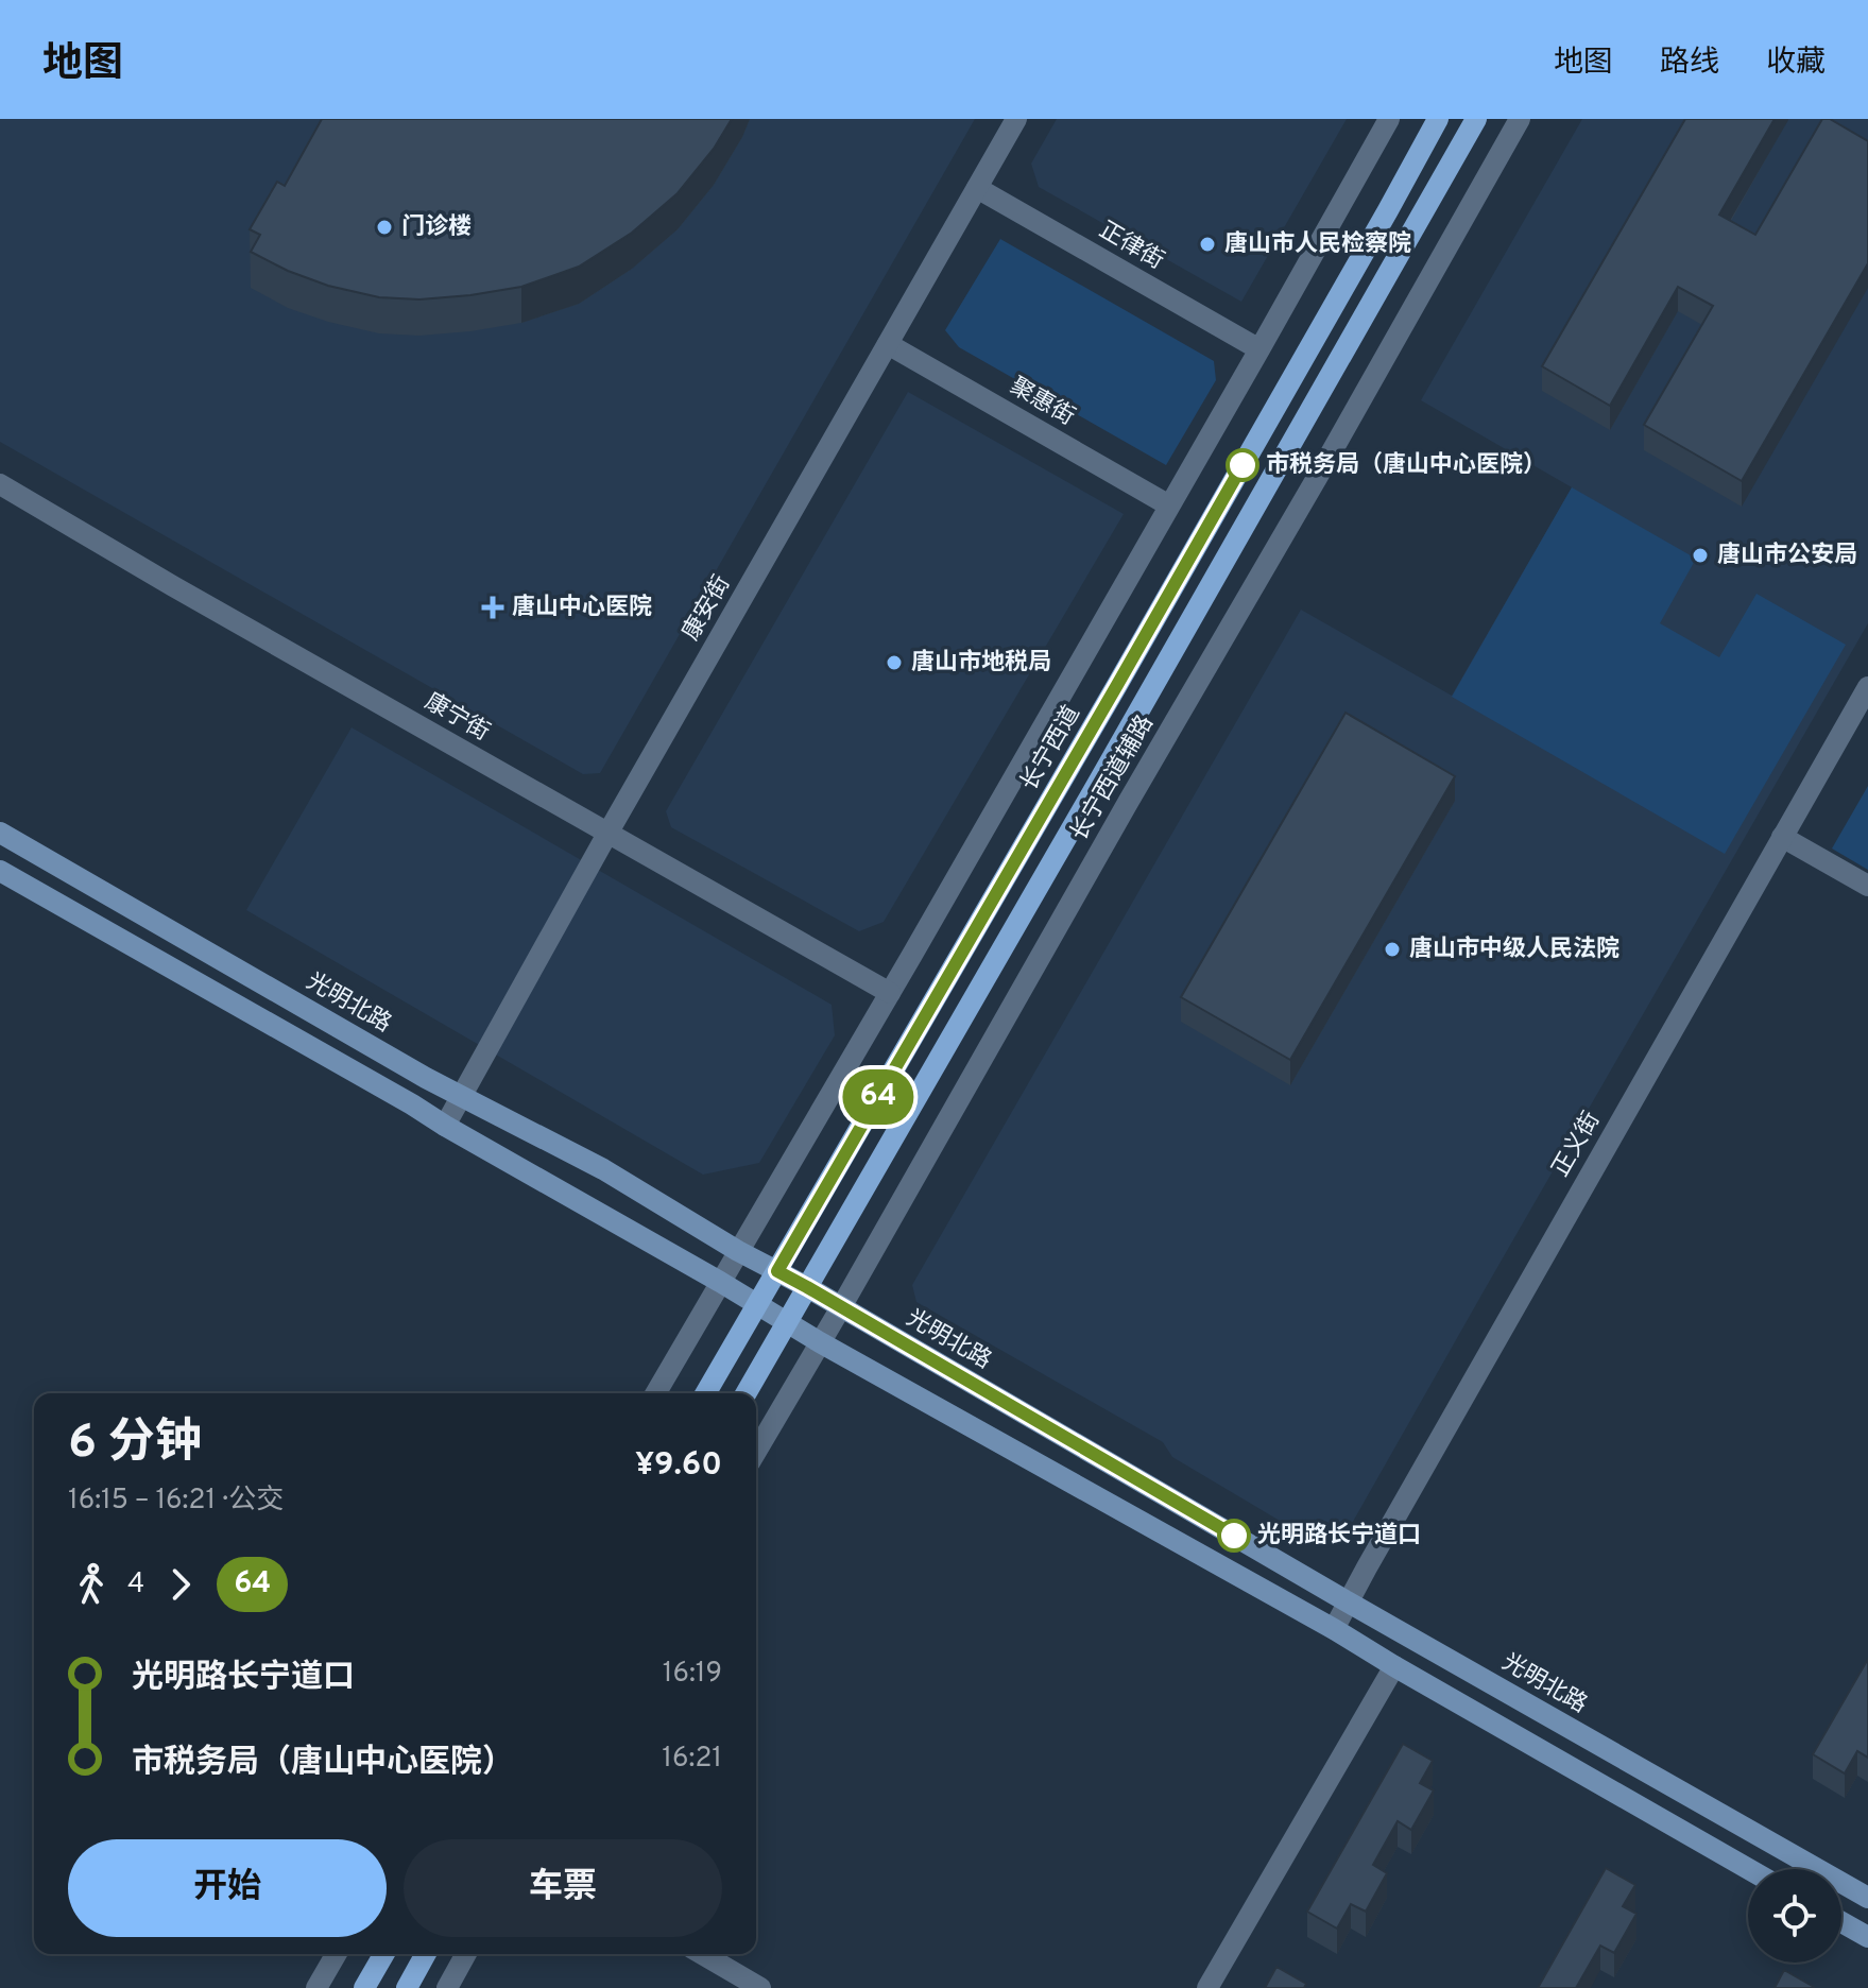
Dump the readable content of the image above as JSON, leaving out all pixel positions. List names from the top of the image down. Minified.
{"streets":{"main road":["长宁西道","光明北路"],"street":["正律街","聚惠街","康安街","康宁街","长宁西道辅路","正义街"]},"crossings":[["正律街","康安街"],["聚惠街","康安街"],["康安街","康宁街"],["康安街","光明北路"],["长宁西道","光明北路"],["长宁西道辅路","光明北路"],["光明北路","正义街"]],"places":{"other":["门诊楼","唐山市人民检察院","市税务局（唐山中心医院）","唐山市公安局","唐山市地税局","唐山市中级人民法院","光明路长宁道口"],"health":["唐山中心医院"]},"lines":["bus line 64"],"page":{"header":"地图","nav":["地图","路线","收藏"],"on_map":"64","heading":["6 分钟","16:15 – 16:21 · 公交","¥9.60"],"legs":["4","64"],"list":[{"name":"光明路长宁道口","value":"16:19"},{"name":"市税务局（唐山中心医院）","value":"16:21"}],"buttons":["开始","车票"]}}
